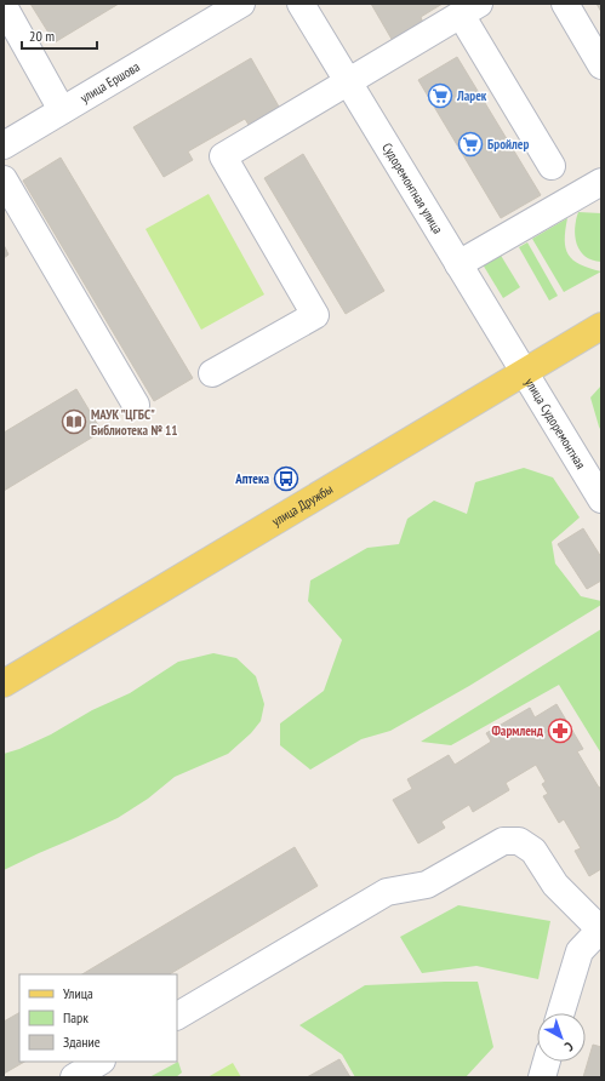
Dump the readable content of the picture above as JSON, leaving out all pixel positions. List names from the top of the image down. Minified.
{"streets":{"main road":["улица Дружбы"],"street":["улица Ершова","Судоремонтная улица","улица Судоремонтная"]},"crossings":[["Судоремонтная улица","улица Судоремонтная"],["Судоремонтная улица","улица Дружбы"],["улица Судоремонтная","улица Дружбы"]],"places":{"supermarket":["Ларек","Бройлер"],"library":["МАУК \"ЦГБС\" Библиотека № 11"],"bus stop":["Аптека"],"pharmacy":["Фармленд"]},"legend":["Улица","Парк","Здание"],"scale_bar":"20 m","north":"bottom right"}
